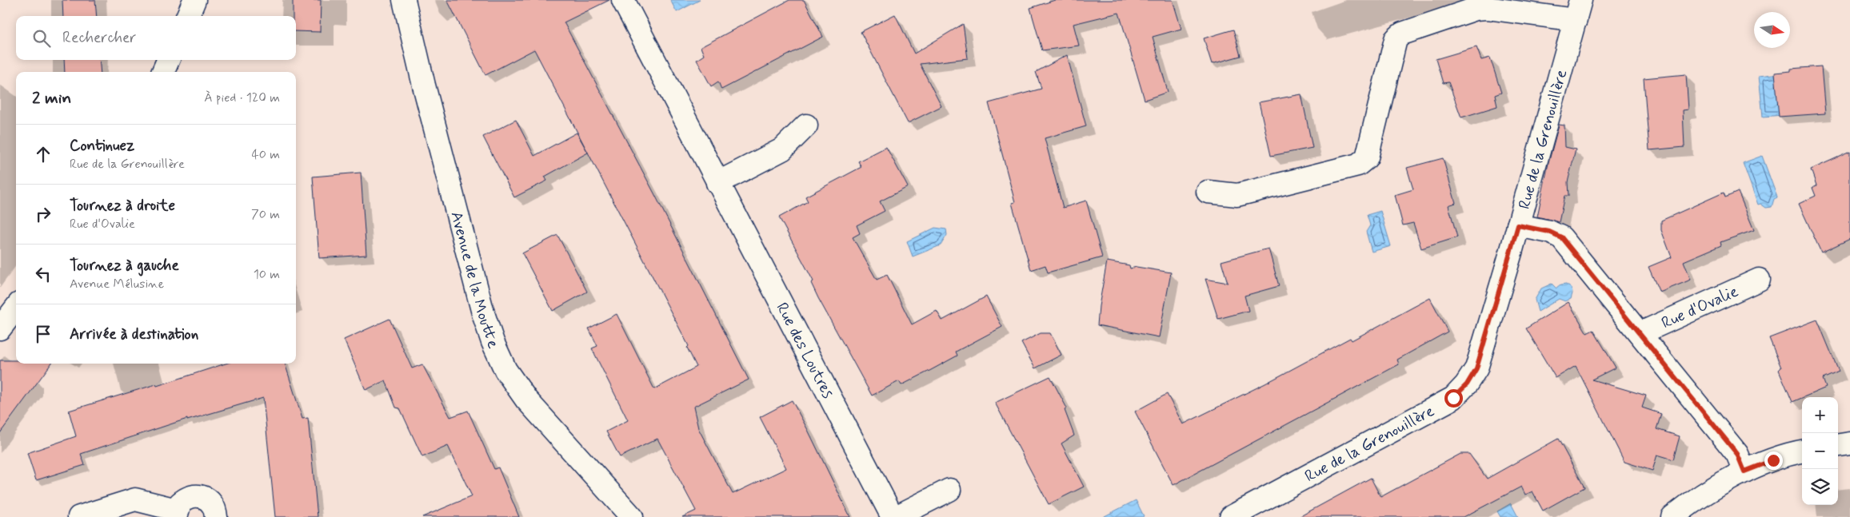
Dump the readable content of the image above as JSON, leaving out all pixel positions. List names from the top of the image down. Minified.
{"streets":{"street":["Rue de la Grenouillère","Avenue de la Moutte","Rue d'Ovalie","Rue des Loutres"]},"crossings":[["Rue de la Grenouillère","Rue d'Ovalie"]],"north":"right","page":{"search":"Rechercher","heading":["2 min","À pied · 120 m"],"list":[["Continuez","Rue de la Grenouillère","40 m"],["Tournez à droite","Rue d'Ovalie","70 m"],["Tournez à gauche","Avenue Mélusine","10 m"],"Arrivée à destination"],"map_buttons":["+","−"]}}
